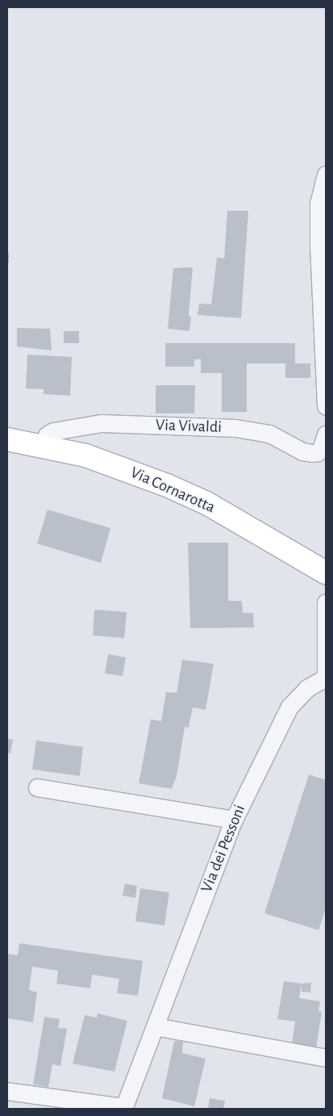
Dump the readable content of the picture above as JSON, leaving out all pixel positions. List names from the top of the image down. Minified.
{"streets":{"main road":["Via Cornarotta"],"street":["Via Vivaldi","Via dei Pessoni"]},"crossings":[["Via Vivaldi","Via Cornarotta"]]}
